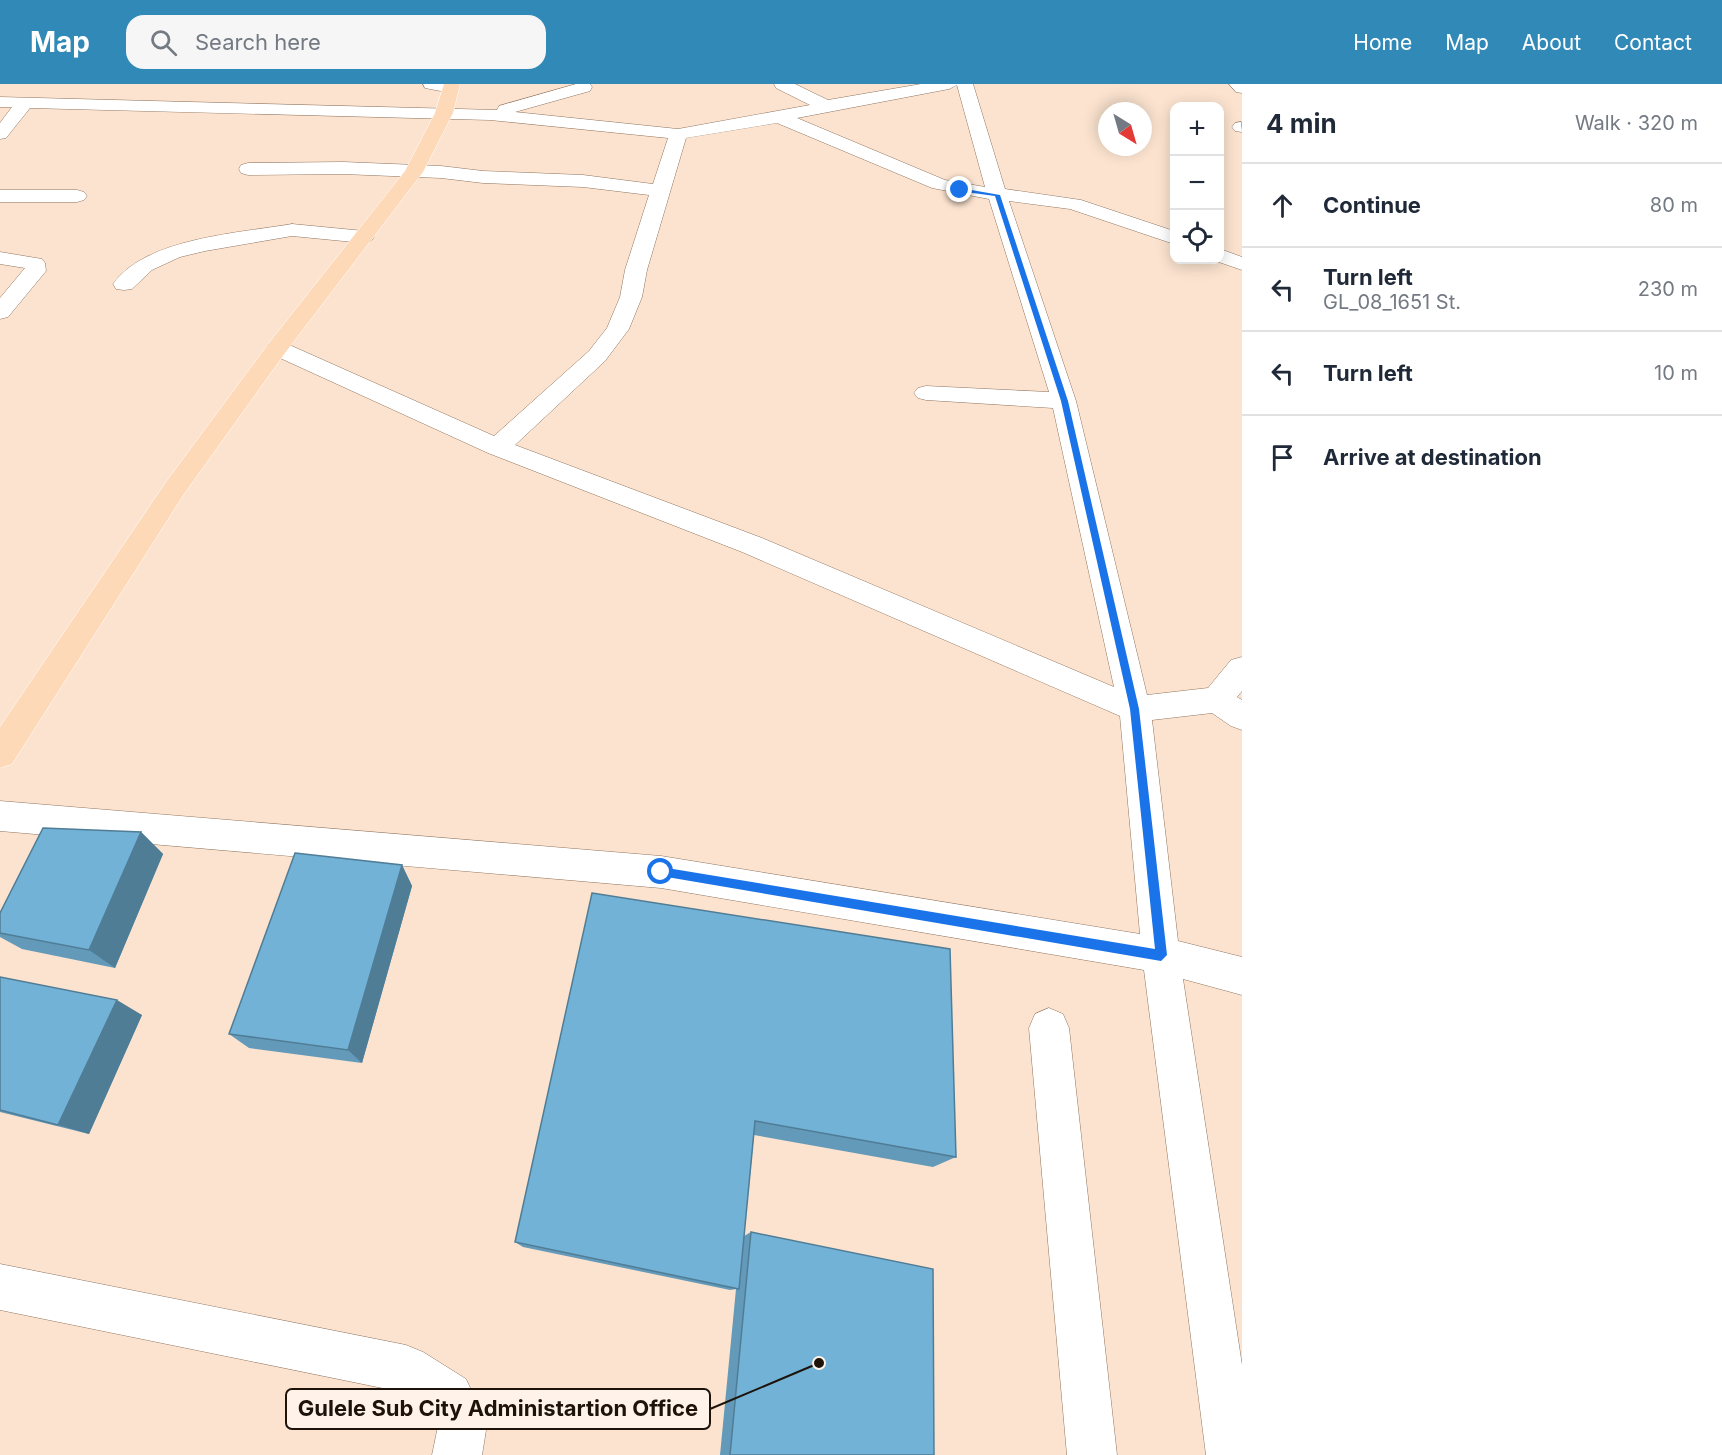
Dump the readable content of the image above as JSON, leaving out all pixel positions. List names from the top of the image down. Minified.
{"places":["Gulele Sub City Administartion Office"],"north":"bottom right","page":{"header":"Map","search":"Search here","nav":["Home","Map","About","Contact"],"heading":["4 min","Walk · 320 m"],"map_buttons":["+","−"],"list":[["Continue","80 m"],["Turn left","GL_08_1651 St.","230 m"],["Turn left","10 m"],"Arrive at destination"]}}
